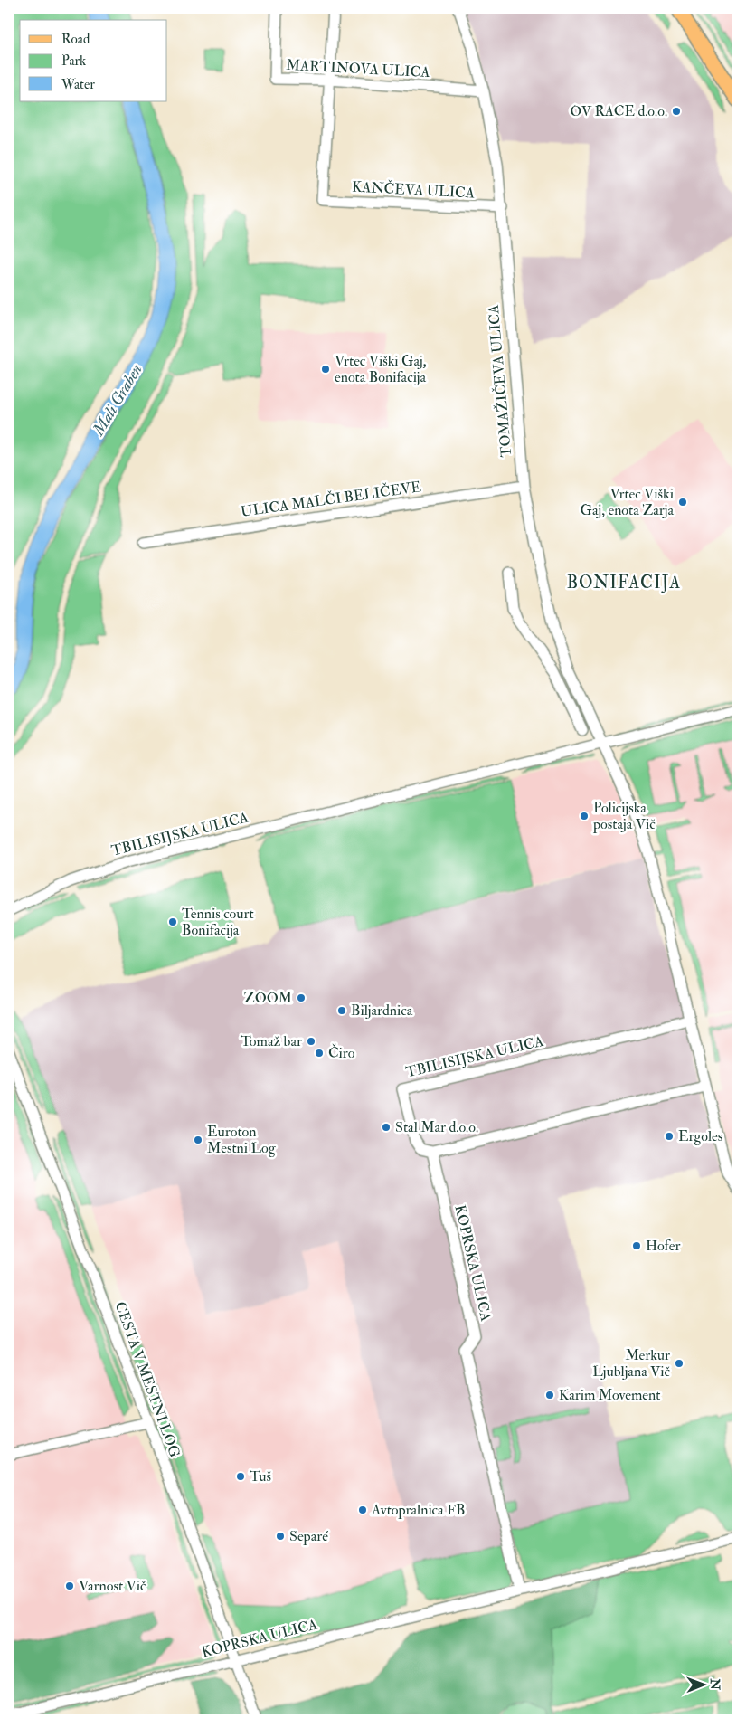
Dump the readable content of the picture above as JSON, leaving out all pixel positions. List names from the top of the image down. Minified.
{"streets":{"street":["MARTINOVA ULICA","KANČEVA ULICA","TOMAŽIČEVA ULICA","ULICA MALČI BELIČEVE","TBILISIJSKA ULICA","KOPRSKA ULICA","CESTA V MESTNI LOG"]},"crossings":[["MARTINOVA ULICA","KANČEVA ULICA"],["MARTINOVA ULICA","TOMAŽIČEVA ULICA"],["KANČEVA ULICA","TOMAŽIČEVA ULICA"],["TOMAŽIČEVA ULICA","ULICA MALČI BELIČEVE"],["TOMAŽIČEVA ULICA","TBILISIJSKA ULICA"],["TBILISIJSKA ULICA","KOPRSKA ULICA"],["KOPRSKA ULICA","CESTA V MESTNI LOG"]],"districts":["BONIFACIJA"],"water":["Mali Graben"],"places":["OV RACE d.o.o.","Vrtec Viški Gaj, enota Bonifacija","Vrtec Viški Gaj, enota Zarja","Policijska postaja Vič","Tennis court Bonifacija","ZOOM","Biljardnica","Tomaž bar","Čiro","Stal Mar d.o.o.","Ergoles","Euroton Mestni Log","Hofer","Merkur Ljubljana Vič","Karim Movement","Tuš","Avtopralnica FB","Separé","Varnost Vič"],"legend":["Road","Park","Water"],"north":"right"}
